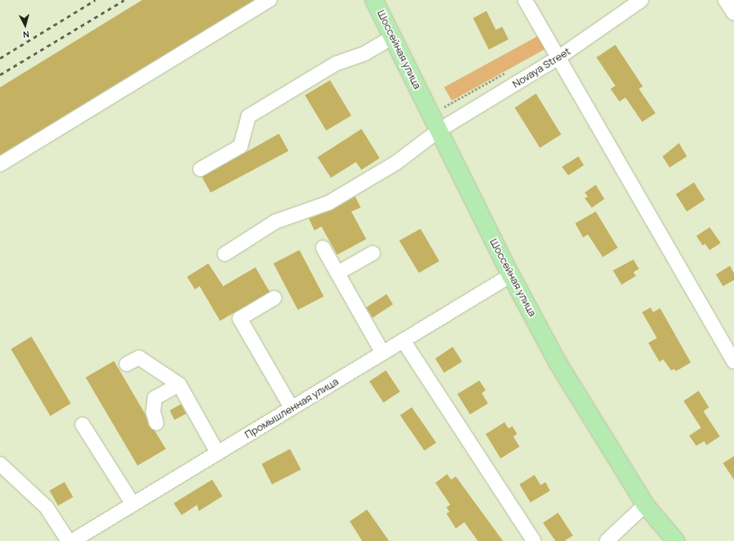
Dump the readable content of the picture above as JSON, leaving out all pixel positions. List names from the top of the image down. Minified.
{"streets":{"main road":["Шоссейная улица"],"street":["Novaya Street","Промышленная улица"]},"crossings":[["Шоссейная улица","Novaya Street"],["Шоссейная улица","Промышленная улица"]],"north":"bottom"}
